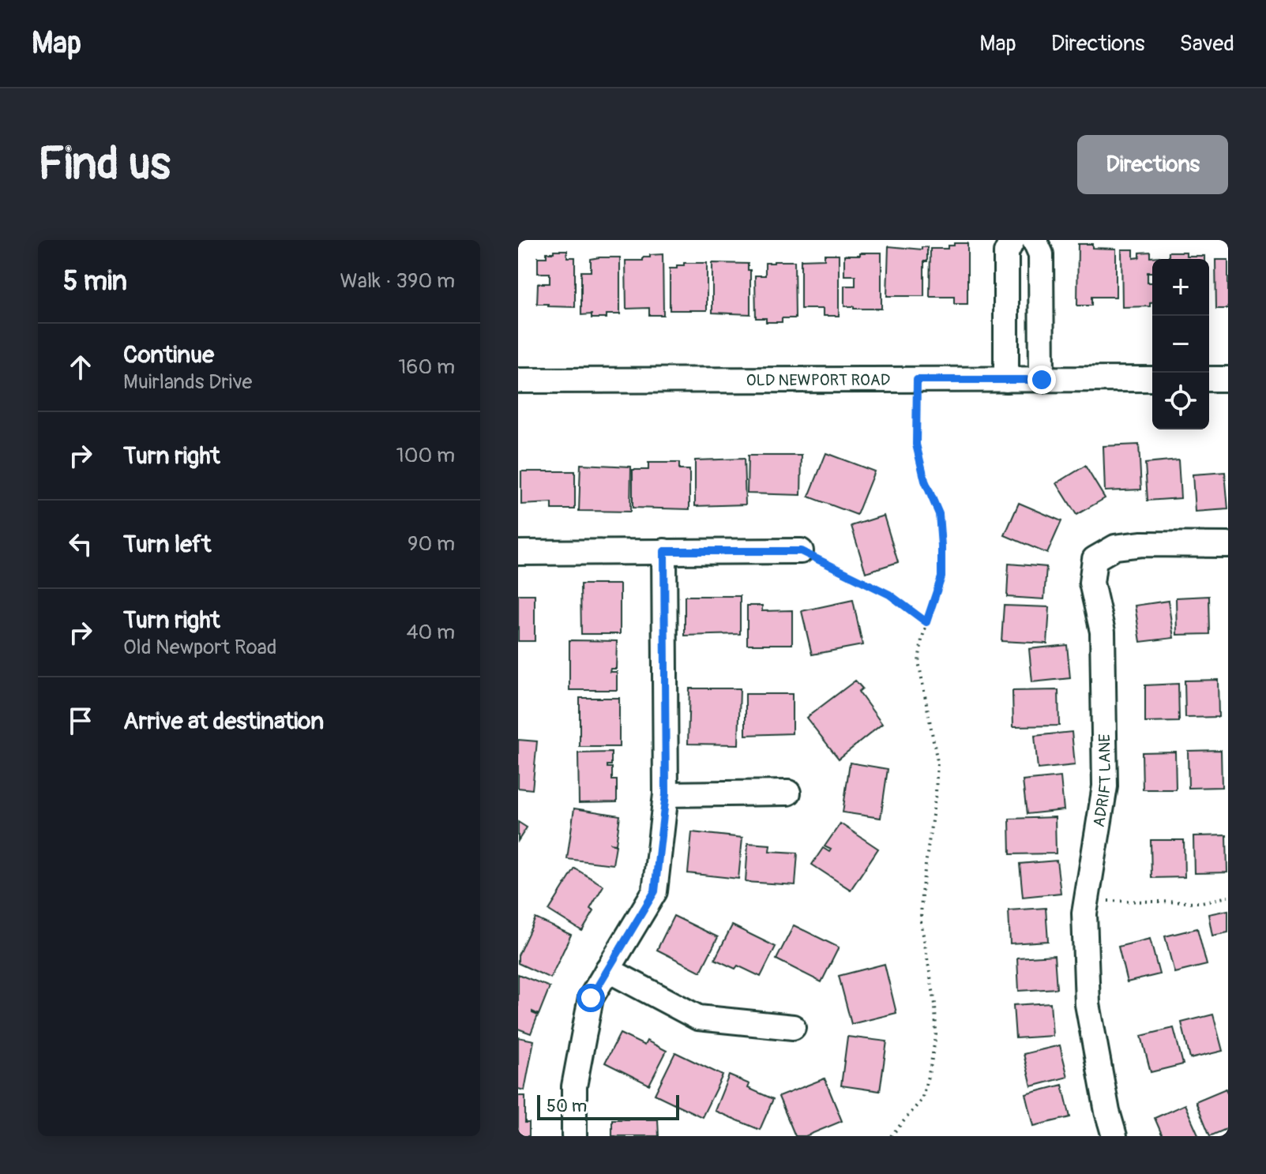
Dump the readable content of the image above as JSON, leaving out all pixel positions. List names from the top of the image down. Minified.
{"streets":{"street":["OLD NEWPORT ROAD","ADRIFT LANE"]},"scale_bar":"50 m","page":{"header":"Map","nav":["Map","Directions","Saved"],"buttons":"Directions","title":"Find us","heading":["5 min","Walk · 390 m"],"map_buttons":["+","−"],"list":[["Continue","Muirlands Drive","160 m"],["Turn right","100 m"],["Turn left","90 m"],["Turn right","Old Newport Road","40 m"],"Arrive at destination"],"scale":"50 m"}}
